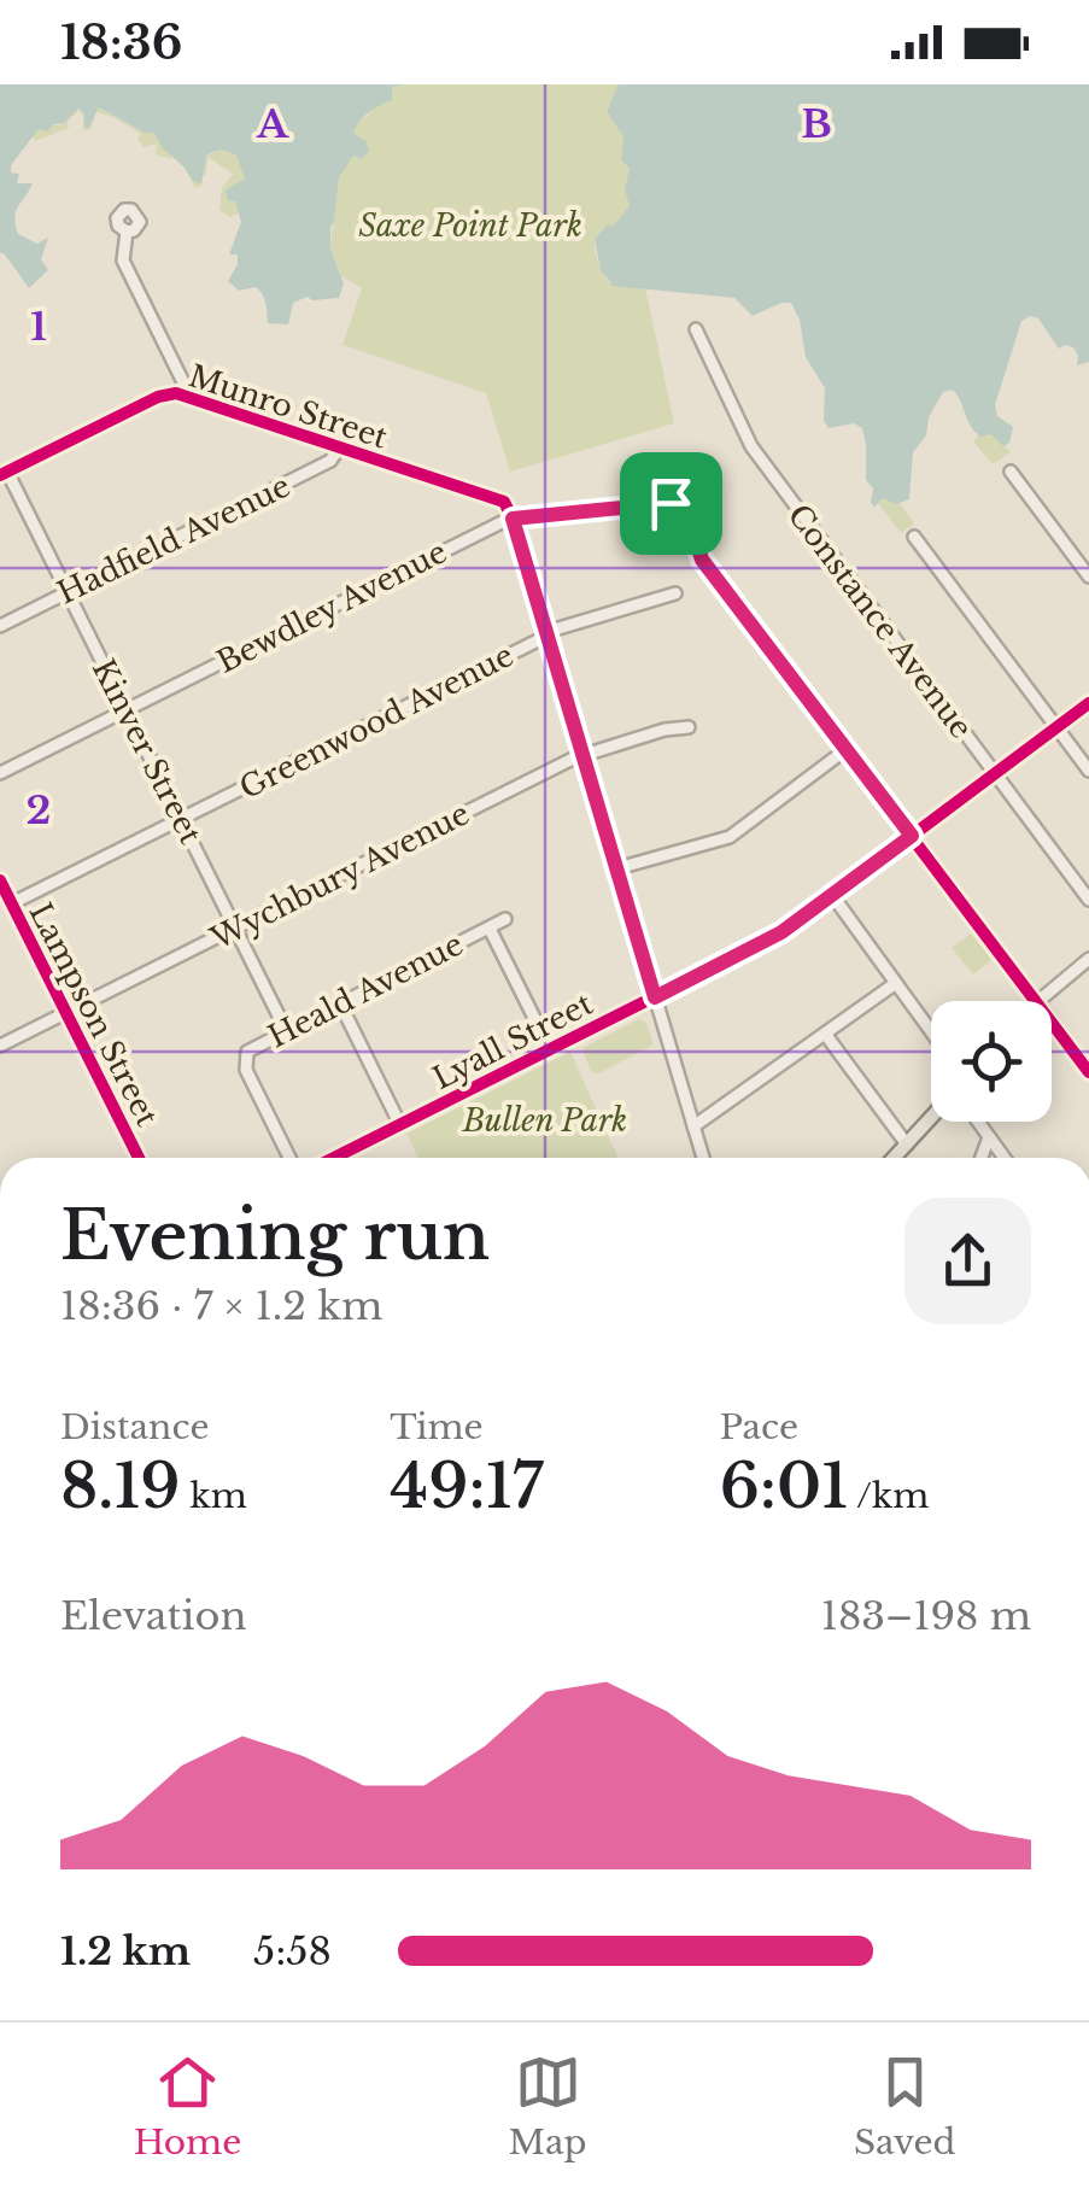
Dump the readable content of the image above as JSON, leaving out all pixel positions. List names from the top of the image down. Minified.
{"streets":{"street":["Munro Street","Hadfield Avenue","Bewdley Avenue","Constance Avenue","Greenwood Avenue","Kinver Street","Wychbury Avenue","Heald Avenue","Lampson Street","Lyall Street"]},"crossings":[["Munro Street","Hadfield Avenue"],["Munro Street","Bewdley Avenue"],["Munro Street","Kinver Street"],["Hadfield Avenue","Kinver Street"],["Bewdley Avenue","Kinver Street"],["Constance Avenue","Lyall Street"],["Greenwood Avenue","Kinver Street"],["Greenwood Avenue","Lampson Street"],["Kinver Street","Wychbury Avenue"],["Kinver Street","Heald Avenue"],["Wychbury Avenue","Lampson Street"],["Heald Avenue","Lyall Street"]],"parks":["Saxe Point Park","Bullen Park"],"page":{"status":"18:36","heading":["Evening run","18:36 · 7 × 1.2 km"],"stats":[["Distance","8.19 km"],["Time","49:17"],["Pace","6:01 /km"]],"chart":["Elevation","183–198 m"],"list":[{"name":"1.2 km","note":"5:58"}],"tabs":["Home","Map","Saved"]},"grid":{"columns":["A","B"],"rows":["1","2"]}}
